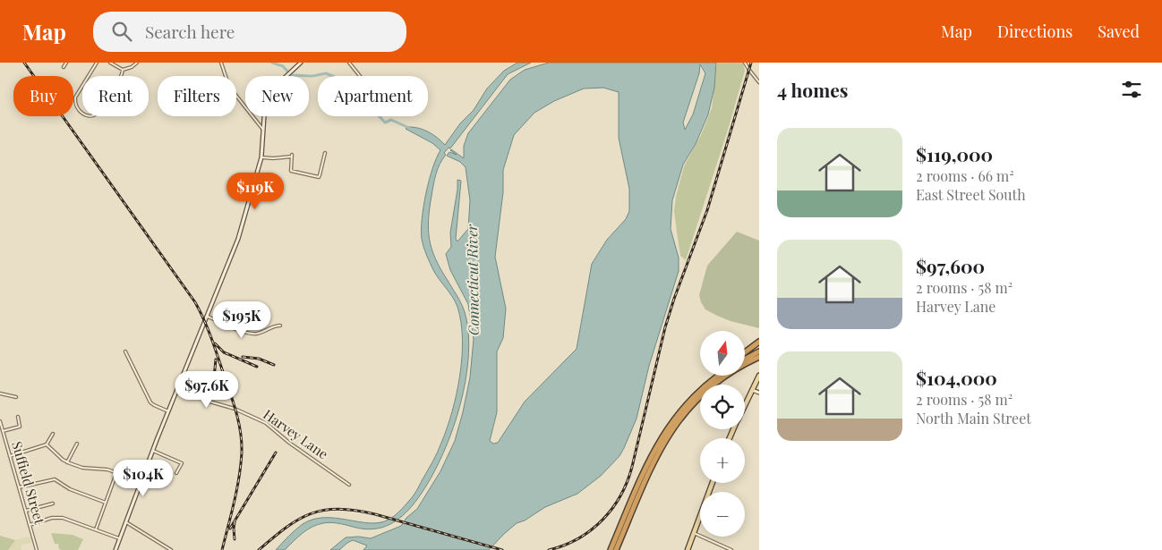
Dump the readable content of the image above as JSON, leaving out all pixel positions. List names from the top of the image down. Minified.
{"streets":{"street":["Harvey Lane","Suffield Street"]},"water":["Connecticut River"],"north":"top","page":{"header":"Map","search":"Search here","nav":["Map","Directions","Saved"],"heading":"4 homes","chip":["Buy","Rent","Filters","New","Apartment"],"list":[{"name":"$119,000","note":"2 rooms · 66 m² · East Street South"},{"name":"$97,600","note":"2 rooms · 58 m² · Harvey Lane"},{"name":"$104,000","note":"2 rooms · 58 m² · North Main Street"}],"price":["$119K","$195K","$97.6K","$104K"],"map_buttons":["+","−"]}}
